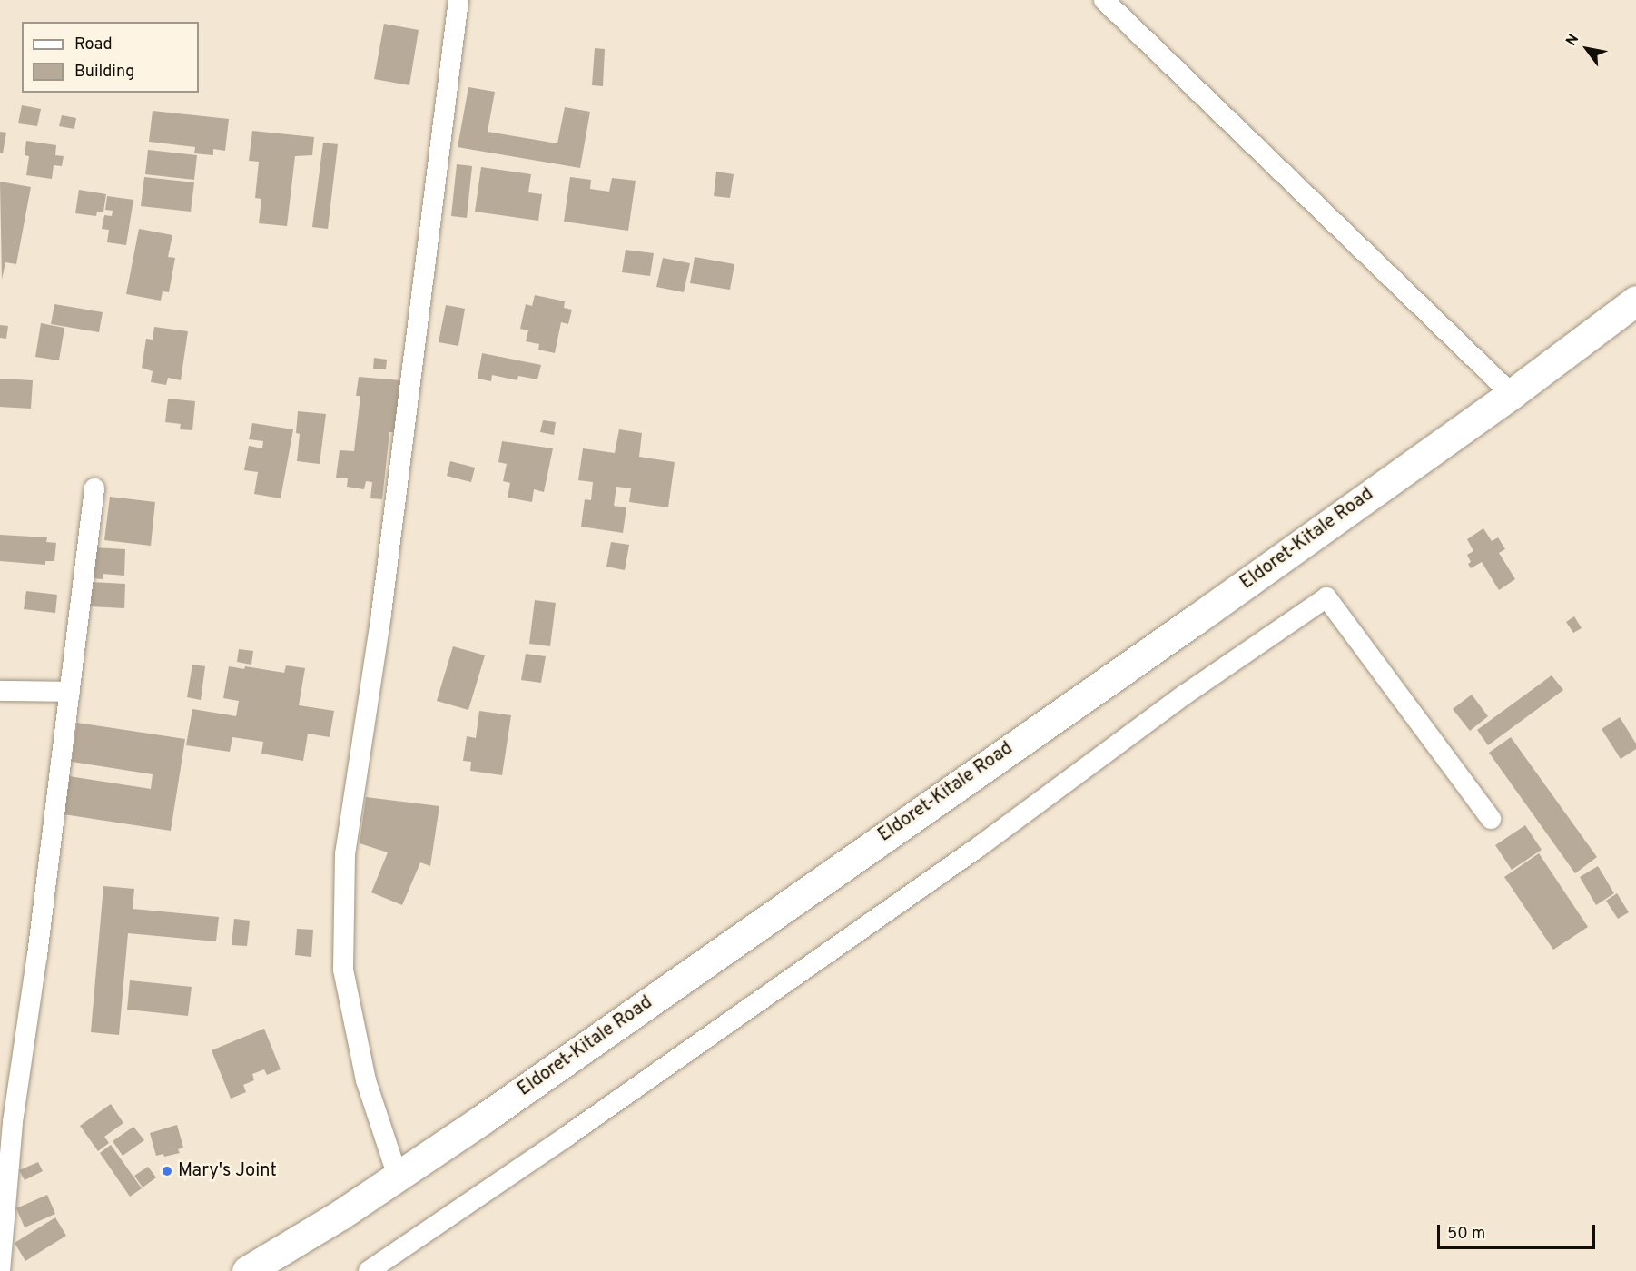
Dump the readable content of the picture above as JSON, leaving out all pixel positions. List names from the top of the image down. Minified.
{"streets":{"highway":["Eldoret-Kitale Road"]},"places":["Mary's Joint"],"legend":["Road","Building"],"scale_bar":"50 m","north":"top left"}
